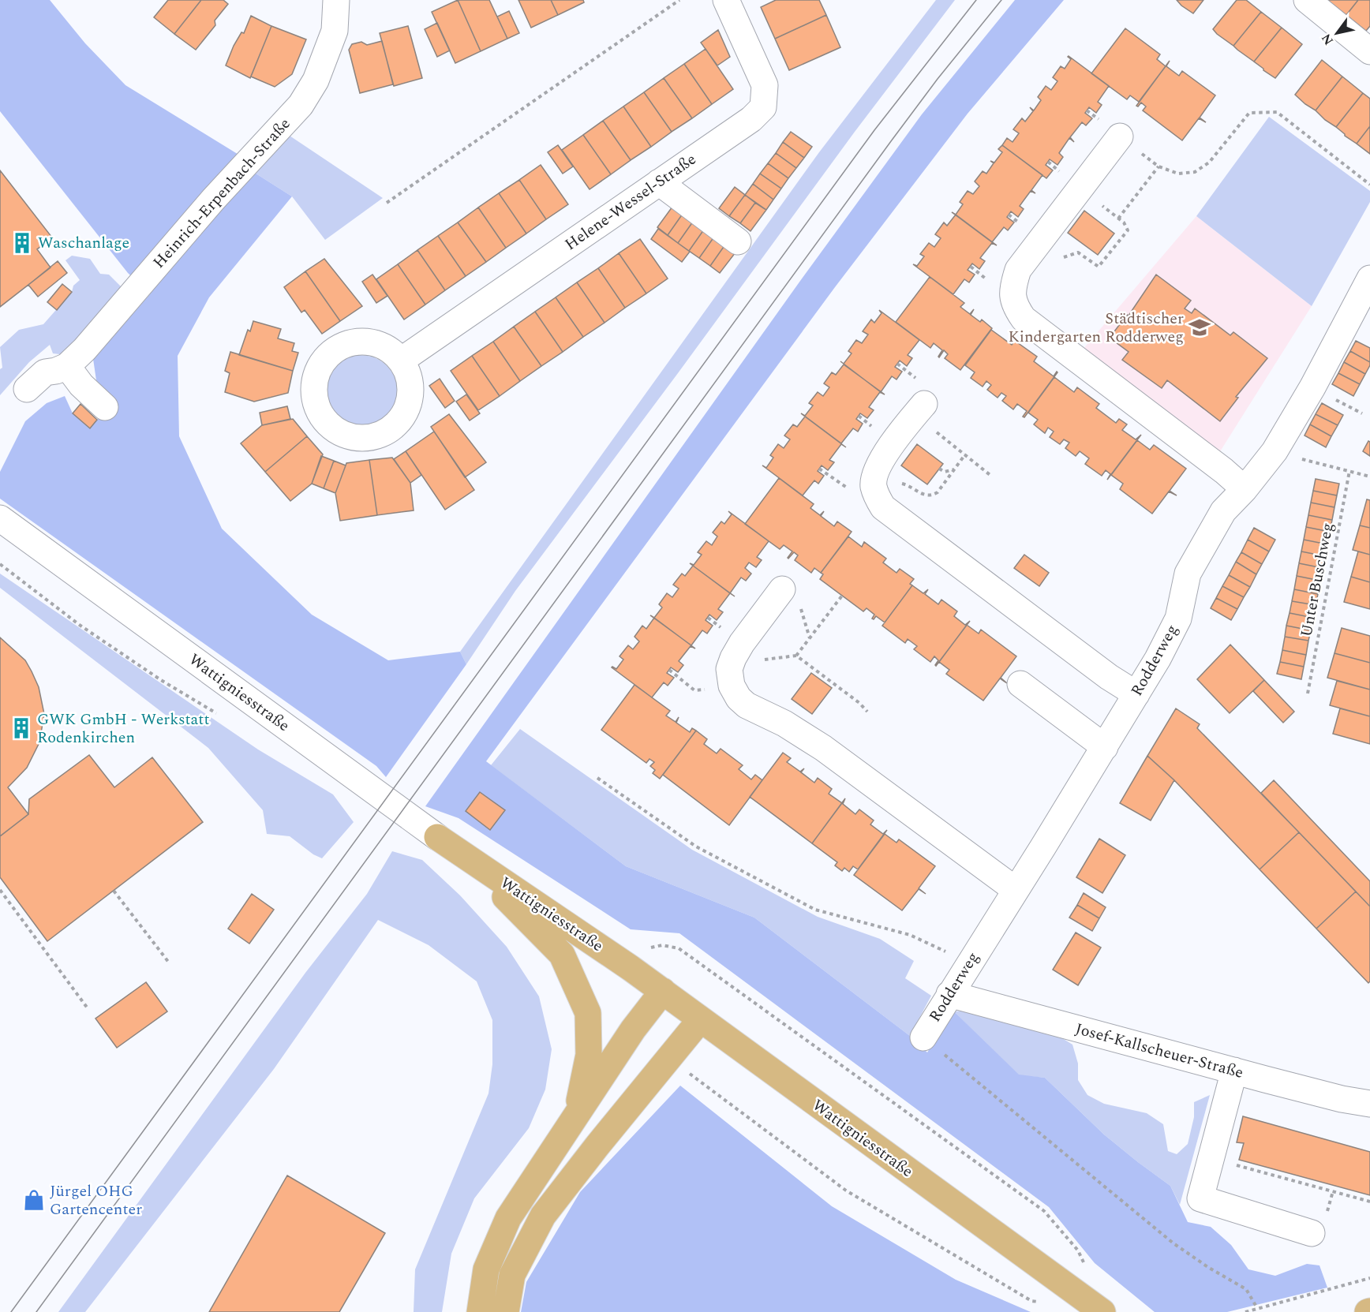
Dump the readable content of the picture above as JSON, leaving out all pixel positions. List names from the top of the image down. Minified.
{"streets":{"main road":["Wattigniesstraße"],"street":["Heinrich-Erpenbach-Straße","Helene-Wessel-Straße","Rodderweg","Josef-Kallscheuer-Straße"],"path":["Unter Buschweg"]},"crossings":[["Rodderweg","Josef-Kallscheuer-Straße"]],"places":{"building":["Waschanlage","GWK GmbH - Werkstatt Rodenkirchen"],"school or university":["Städtischer Kindergarten Rodderweg"],"shop":["Jürgel OHG Gartencenter"]},"north":"bottom left"}
